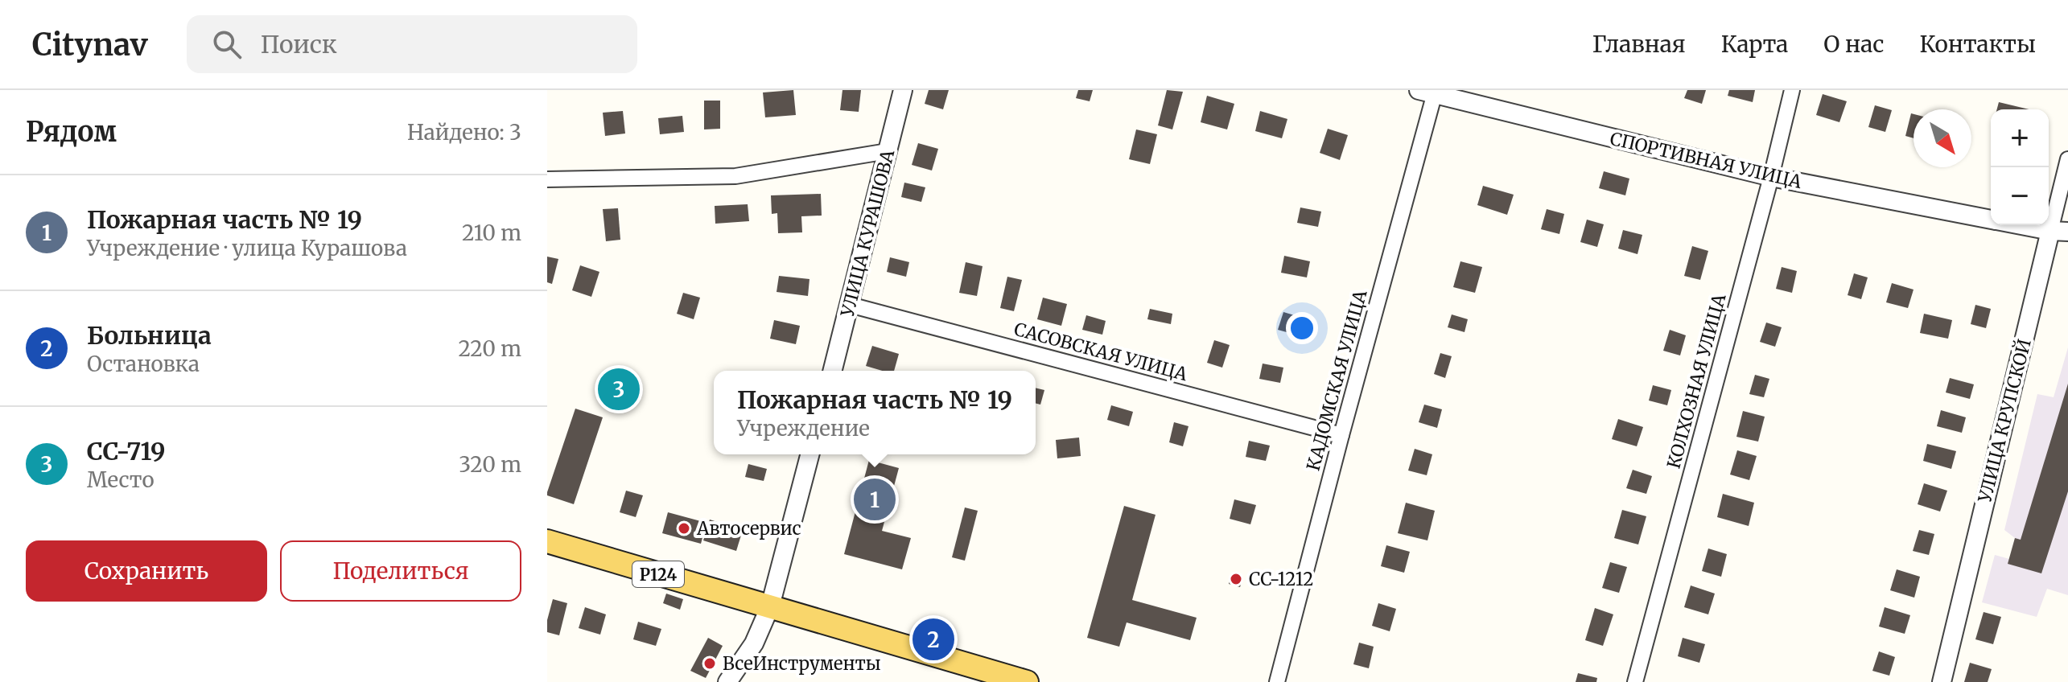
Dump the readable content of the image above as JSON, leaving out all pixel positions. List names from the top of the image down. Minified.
{"streets":{"main road":["Р124"],"street":["СПОРТИВНАЯ УЛИЦА","УЛИЦА КУРАШОВА","САСОВСКАЯ УЛИЦА","КАДОМСКАЯ УЛИЦА","КОЛХОЗНАЯ УЛИЦА","УЛИЦА КРУПСКОЙ"]},"crossings":[["СПОРТИВНАЯ УЛИЦА","КАДОМСКАЯ УЛИЦА"],["СПОРТИВНАЯ УЛИЦА","КОЛХОЗНАЯ УЛИЦА"],["СПОРТИВНАЯ УЛИЦА","УЛИЦА КРУПСКОЙ"],["УЛИЦА КУРАШОВА","САСОВСКАЯ УЛИЦА"],["САСОВСКАЯ УЛИЦА","КАДОМСКАЯ УЛИЦА"]],"places":["Автосервис","СС-1212","ВсеИнструменты"],"north":"bottom right","page":{"header":"Citynav","search":"Поиск","nav":["Главная","Карта","О нас","Контакты"],"heading":["Рядом","Найдено: 3"],"map_buttons":["+","−"],"list":[{"mark":"1","name":"Пожарная часть № 19","note":"Учреждение · улица Курашова","value":"210 m"},{"mark":"2","name":"Больница","note":"Остановка","value":"220 m"},{"mark":"3","name":"СС-719","note":"Место","value":"320 m"}],"pins":["3","1","2"],"popup":["Пожарная часть № 19","Учреждение"],"buttons":["Сохранить","Поделиться"]}}
